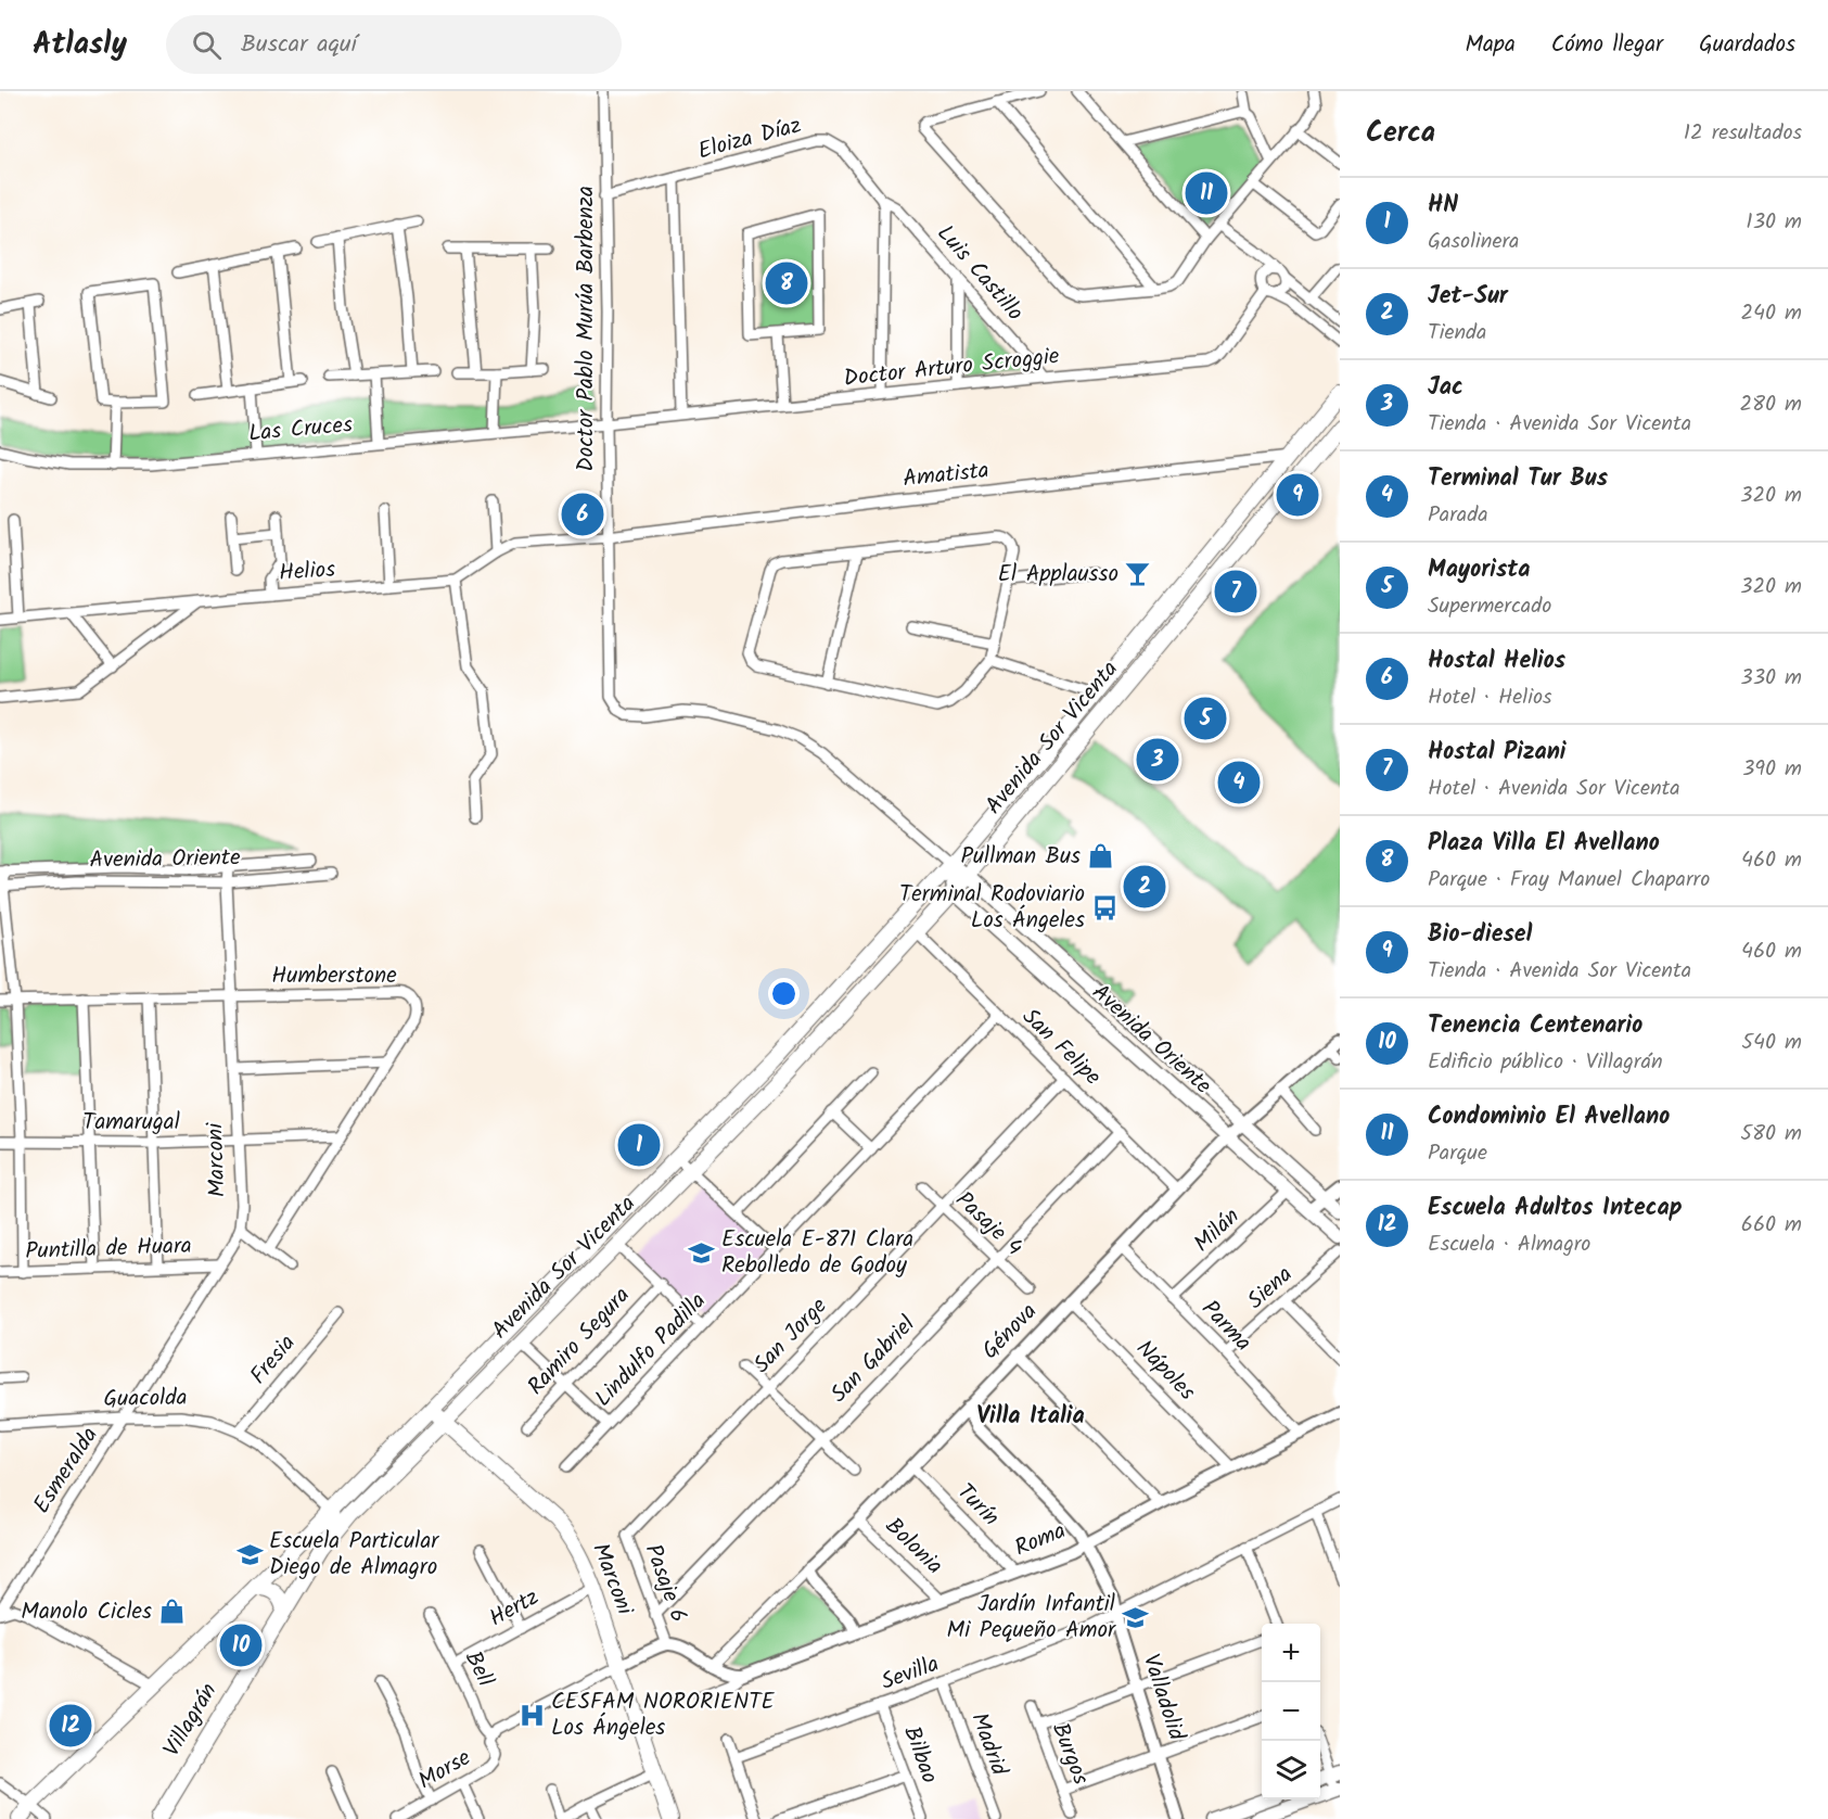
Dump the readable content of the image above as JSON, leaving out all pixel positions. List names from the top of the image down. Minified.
{"streets":{"main road":["Avenida Sor Vicenta","Avenida Oriente","Marconi","Villagrán"],"street":["Eloiza Díaz","Luis Castillo","Doctor Pablo Murúa Barbenza","Doctor Arturo Scroggie","Las Cruces","Amatista","Helios","Humberstone","San Felipe","Tamarugal","Pasaje 4","Milán","Puntilla de Huara","Siena","Parma","Génova","San Jorge","Ramiro Segura","Lindulfo Padilla","Fresia","San Gabriel","Nápoles","Guacolda","Esmeralda","Turín","Roma","Bolonia","Pasaje 6","Hertz","Bell","Sevilla","Valladolid","Madrid","Burgos","Bilbao","Morse"]},"crossings":[["Eloiza Díaz","Luis Castillo"],["Eloiza Díaz","Doctor Pablo Murúa Barbenza"],["Luis Castillo","Doctor Arturo Scroggie"],["Doctor Pablo Murúa Barbenza","Doctor Arturo Scroggie"],["Doctor Pablo Murúa Barbenza","Las Cruces"],["Doctor Pablo Murúa Barbenza","Amatista"],["Doctor Pablo Murúa Barbenza","Helios"],["Doctor Pablo Murúa Barbenza","Avenida Oriente"],["Doctor Arturo Scroggie","Las Cruces"],["Amatista","Helios"],["Amatista","Avenida Sor Vicenta"],["Avenida Sor Vicenta","Avenida Oriente"],["Avenida Sor Vicenta","San Felipe"],["Avenida Sor Vicenta","Marconi"],["Avenida Sor Vicenta","Guacolda"],["Avenida Sor Vicenta","Villagrán"],["Avenida Oriente","Marconi"],["Avenida Oriente","Milán"],["Avenida Oriente","Génova"],["Humberstone","Tamarugal"],["Humberstone","Marconi"],["San Felipe","Génova"],["San Felipe","San Jorge"],["San Felipe","Lindulfo Padilla"],["San Felipe","San Gabriel"],["Tamarugal","Marconi"],["Marconi","Puntilla de Huara"],["Marconi","Guacolda"],["Marconi","Esmeralda"],["Marconi","Hertz"],["Marconi","Morse"],["Pasaje 4","San Jorge"],["Pasaje 4","San Gabriel"],["Milán","Parma"],["Siena","Parma"],["Parma","Génova"],["Parma","Roma"],["Génova","Nápoles"],["Génova","Turín"],["Génova","Bolonia"],["Génova","Valladolid"],["San Jorge","Pasaje 6"],["Fresia","Guacolda"],["San Gabriel","Pasaje 6"],["Nápoles","Roma"],["Guacolda","Esmeralda"],["Turín","Roma"],["Roma","Bolonia"],["Roma","Valladolid"],["Hertz","Bell"],["Bell","Morse"],["Sevilla","Valladolid"],["Sevilla","Madrid"],["Sevilla","Bilbao"]],"districts":["Villa Italia"],"places":{"bar":["El Applausso"],"shop":["Pullman Bus","Manolo Cicles"],"bus stop":["Terminal Rodoviario Los Ángeles"],"school or university":["Escuela E-871 Clara Rebolledo de Godoy","Escuela Particular Diego de Almagro","Jardín Infantil Mi Pequeño Amor"],"hospital":["CESFAM NORORIENTE Los Ángeles"]},"page":{"header":"Atlasly","search":"Buscar aquí","nav":["Mapa","Cómo llegar","Guardados"],"heading":["Cerca","12 resultados"],"pins":["11","8","9","6","7","5","3","4","2","1","10","12"],"list":[{"mark":"1","name":"HN","note":"Gasolinera","value":"130 m"},{"mark":"2","name":"Jet-Sur","note":"Tienda","value":"240 m"},{"mark":"3","name":"Jac","note":"Tienda · Avenida Sor Vicenta","value":"280 m"},{"mark":"4","name":"Terminal Tur Bus","note":"Parada","value":"320 m"},{"mark":"5","name":"Mayorista","note":"Supermercado","value":"320 m"},{"mark":"6","name":"Hostal Helios","note":"Hotel · Helios","value":"330 m"},{"mark":"7","name":"Hostal Pizani","note":"Hotel · Avenida Sor Vicenta","value":"390 m"},{"mark":"8","name":"Plaza Villa El Avellano","note":"Parque · Fray Manuel Chaparro","value":"460 m"},{"mark":"9","name":"Bio-diesel","note":"Tienda · Avenida Sor Vicenta","value":"460 m"},{"mark":"10","name":"Tenencia Centenario","note":"Edificio público · Villagrán","value":"540 m"},{"mark":"11","name":"Condominio El Avellano","note":"Parque","value":"580 m"},{"mark":"12","name":"Escuela Adultos Intecap","note":"Escuela · Almagro","value":"660 m"}],"map_buttons":["+","−"]}}
